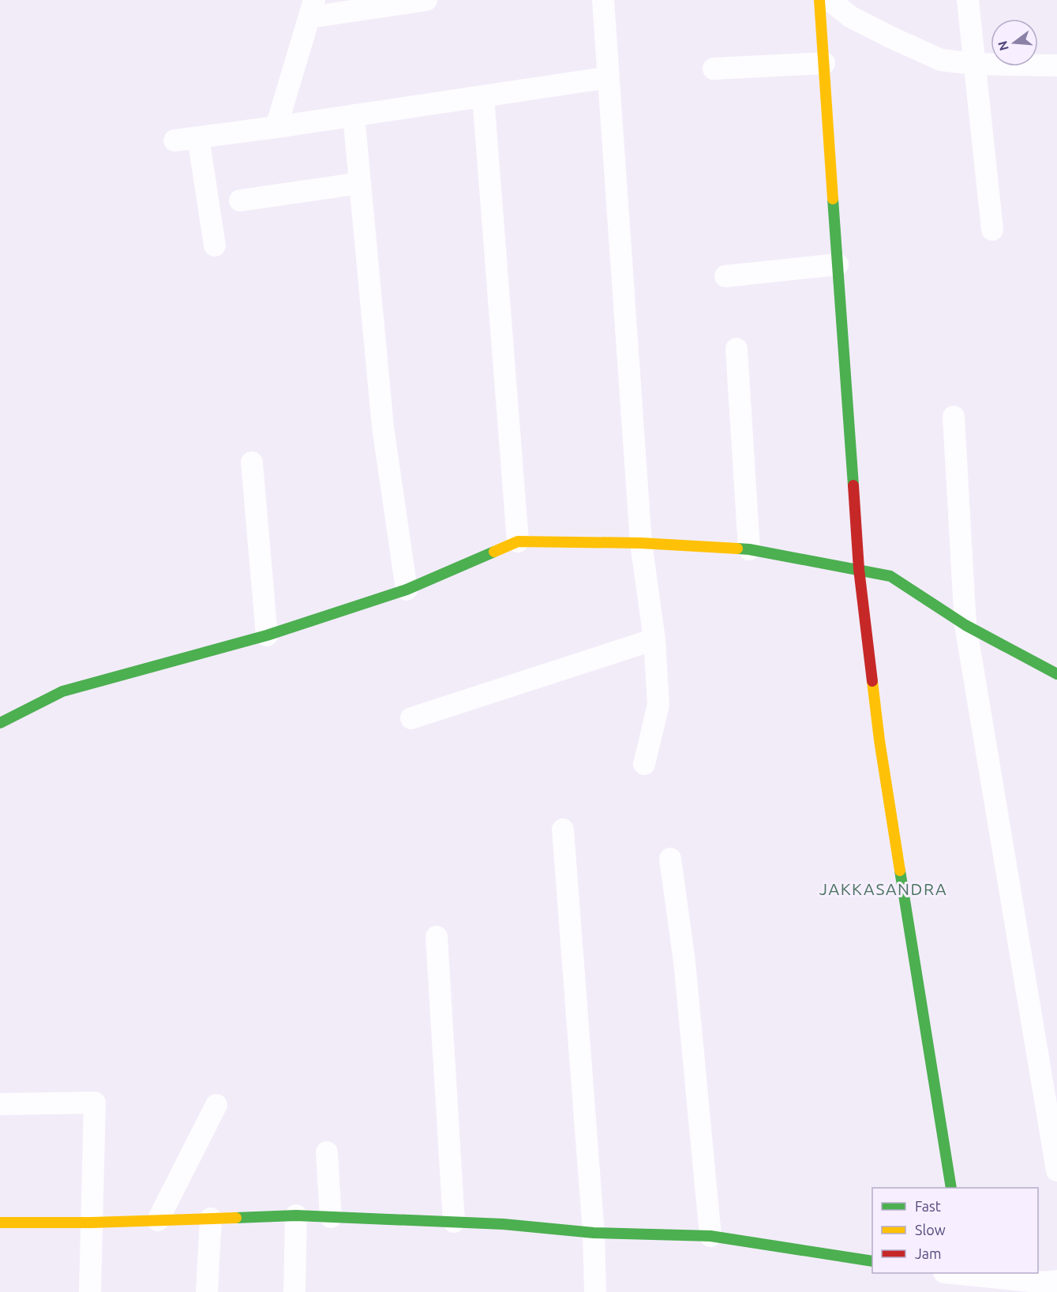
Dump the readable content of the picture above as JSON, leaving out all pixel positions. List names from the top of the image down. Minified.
{"districts":["JAKKASANDRA"],"legend":["Fast","Slow","Jam"],"north":"left"}
